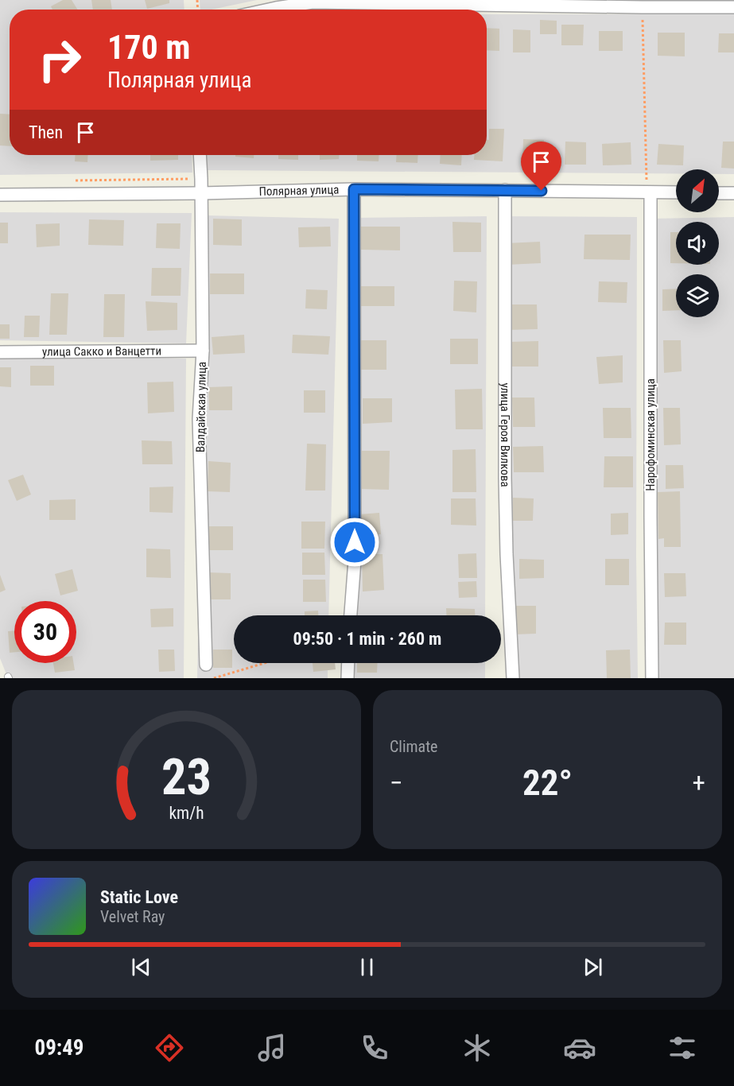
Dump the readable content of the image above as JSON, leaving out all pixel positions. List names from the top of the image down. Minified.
{"streets":{"street":["Полярная улица","улица Сакко и Ванцетти","Валдайская улица","улица Героя Вилкова","Нарофоминская улица"]},"crossings":[["Полярная улица","Валдайская улица"],["Полярная улица","улица Героя Вилкова"],["Полярная улица","Нарофоминская улица"],["улица Сакко и Ванцетти","Валдайская улица"]],"north":"top right","page":{"turn":["170 m","Полярная улица"],"then":"Then","limit":"30","trip":"09:50 · 1 min · 260 m","tile":"Climate","heat":["−","22°","+"],"song":["Static Love","Velvet Ray"],"tabs":"09:49","gauge":["23","km/h"]}}
